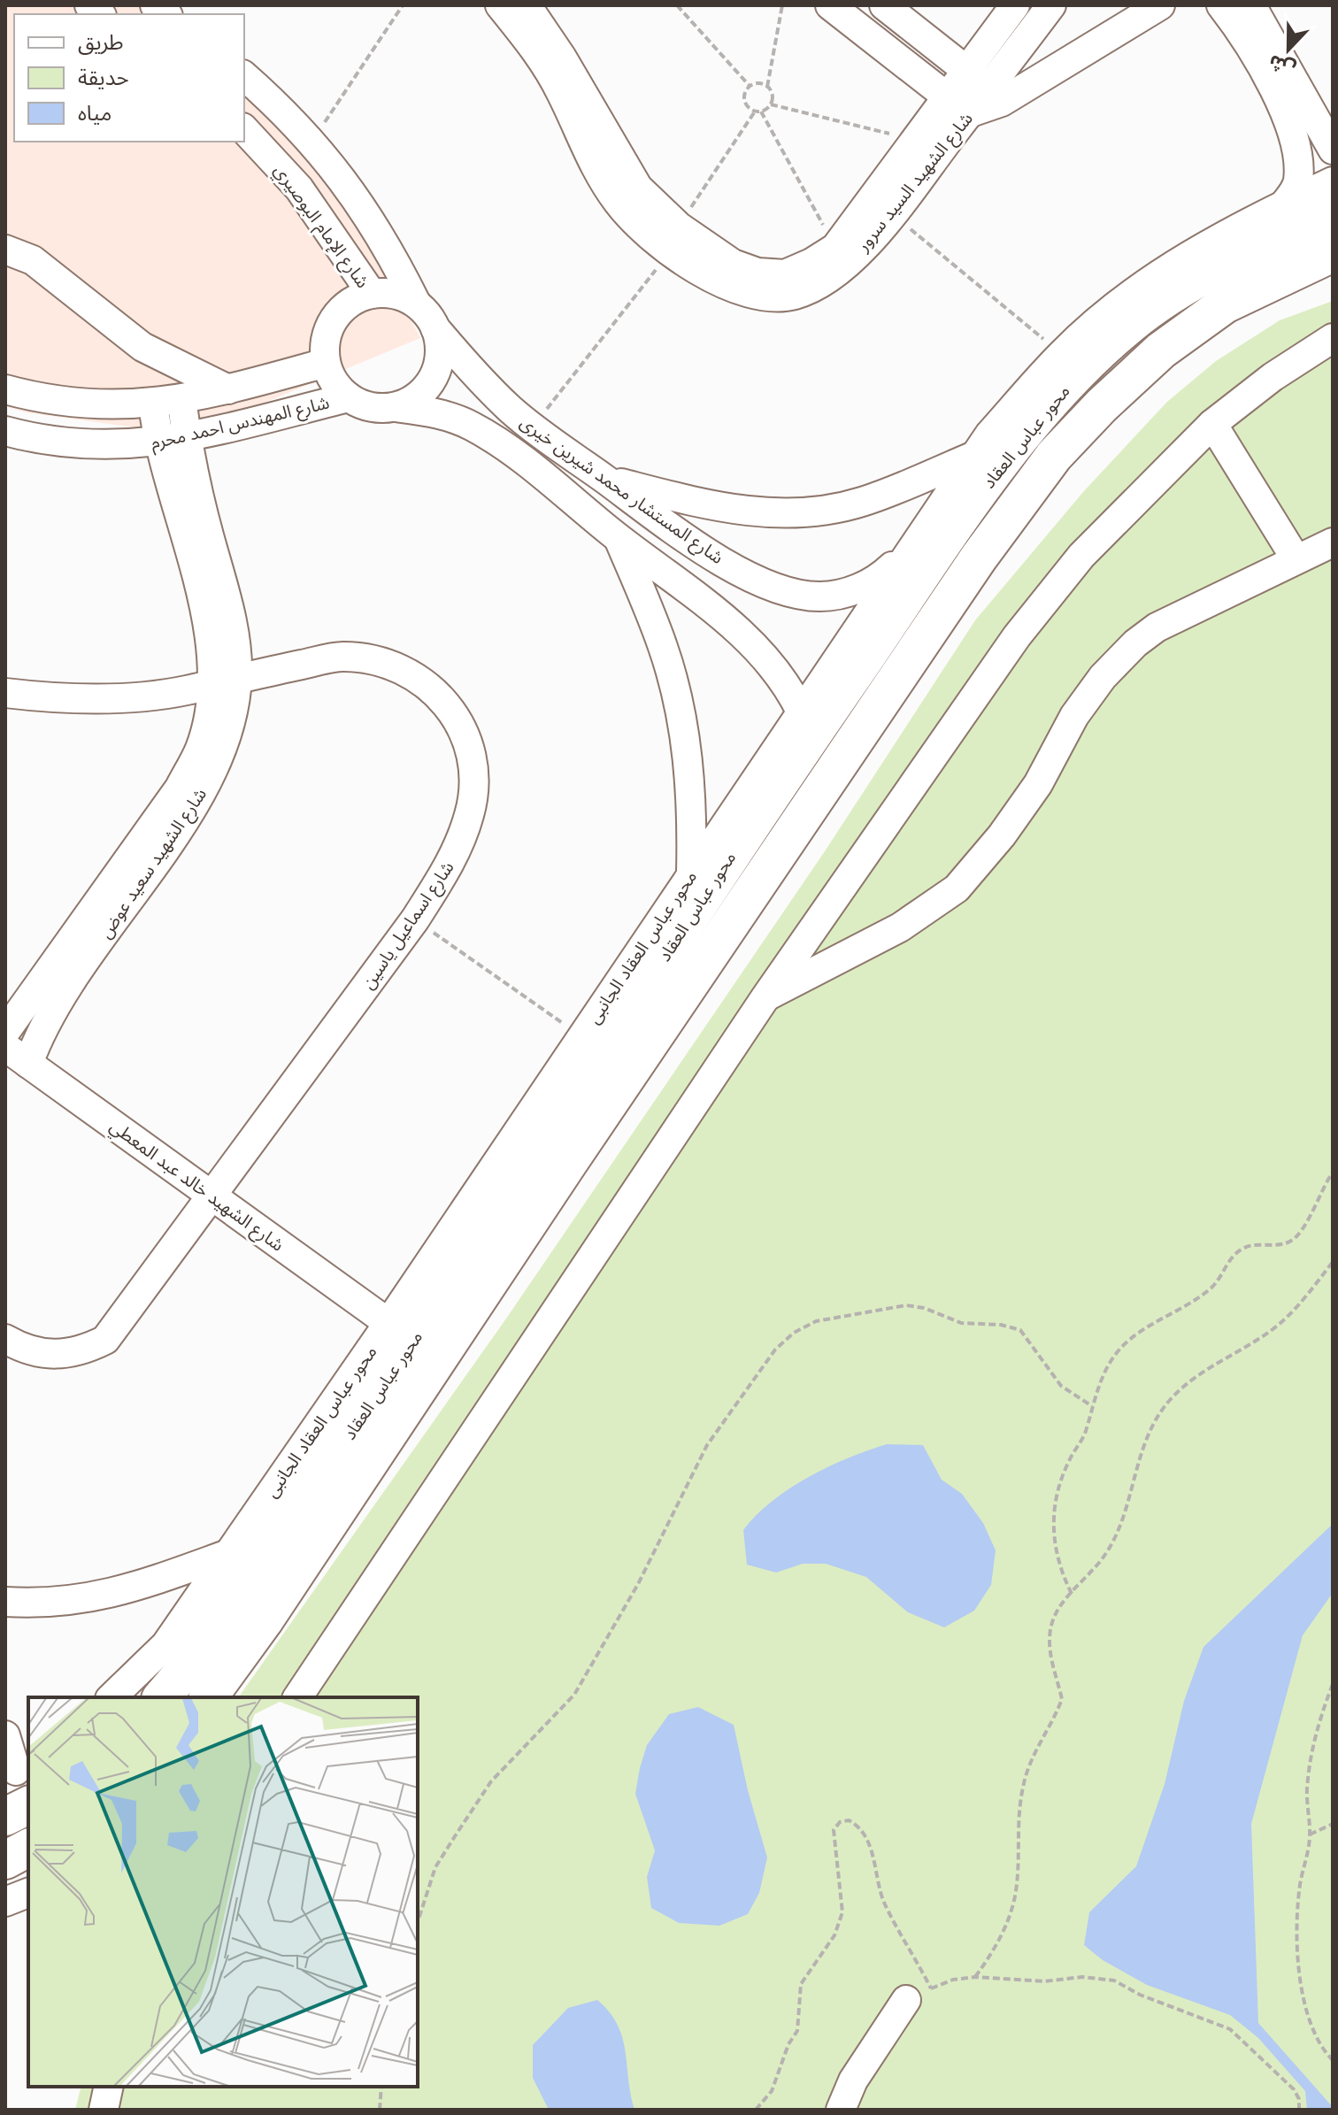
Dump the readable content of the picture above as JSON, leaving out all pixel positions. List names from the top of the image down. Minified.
{"streets":{"main road":["محور عباس العقاد"],"street":["شارع الشهيد السيد سرور","شارع الإمام البوصيري","شارع المهندس احمد محرم","شارع المستشار محمد شيرين خيرى","شارع الشهيد سعيد عوض","شارع اسماعيل ياسين","محور عباس العقاد الجانبى","شارع الشهيد خالد عبد المعطي"]},"crossings":[["شارع الإمام البوصيري","شارع المهندس احمد محرم"],["شارع الإمام البوصيري","شارع المستشار محمد شيرين خيرى"],["شارع المهندس احمد محرم","شارع المستشار محمد شيرين خيرى"],["شارع المهندس احمد محرم","شارع الشهيد سعيد عوض"],["محور عباس العقاد","شارع المستشار محمد شيرين خيرى"],["محور عباس العقاد","محور عباس العقاد الجانبى"],["شارع المستشار محمد شيرين خيرى","محور عباس العقاد الجانبى"],["شارع الشهيد سعيد عوض","شارع اسماعيل ياسين"],["شارع الشهيد سعيد عوض","شارع الشهيد خالد عبد المعطي"],["شارع اسماعيل ياسين","شارع الشهيد خالد عبد المعطي"],["محور عباس العقاد الجانبى","شارع الشهيد خالد عبد المعطي"]],"legend":["طريق","حديقة","مياه"],"north":"bottom"}
